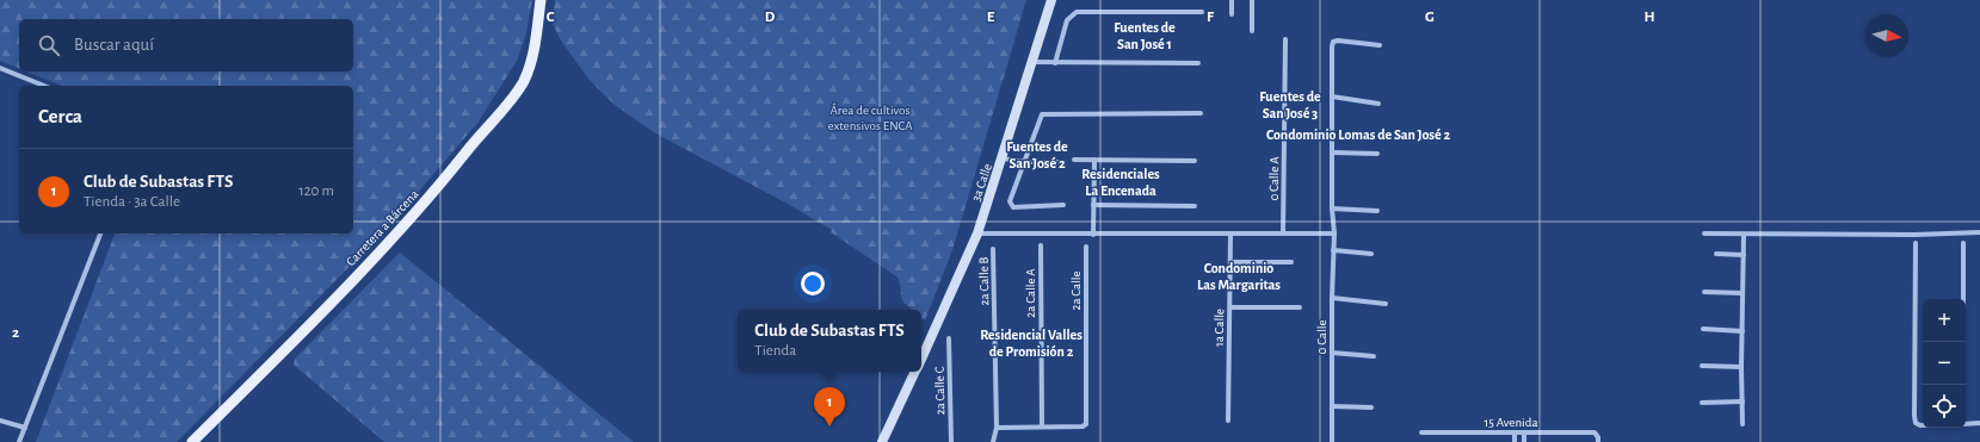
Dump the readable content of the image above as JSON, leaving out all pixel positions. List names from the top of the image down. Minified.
{"streets":{"main road":["3a Calle","Carretera a Bárcena"],"street":["0 Calle A","2a Calle B","2a Calle","2a Calle A","1a Calle","0 Calle","2a Calle C","15 Avenida"]},"crossings":[["2a Calle","2a Calle A"]],"districts":["Fuentes de San José 1","Fuentes de San José 3","Condominio Lomas de San José 2","Fuentes de San José 2","Residenciales La Encenada","Condominio Las Margaritas","Residencial Valles de Promisión 2"],"parks":["Área de cultivos extensivos ENCA"],"north":"right","page":{"search":"Buscar aquí","heading":"Cerca","list":[{"mark":"1","name":"Club de Subastas FTS","note":"Tienda · 3a Calle","value":"120 m"}],"map_buttons":["+","−"],"popup":["Club de Subastas FTS","Tienda"],"pins":"1"},"grid":{"columns":["C","D","E","F","G","H"],"rows":["2"]}}
